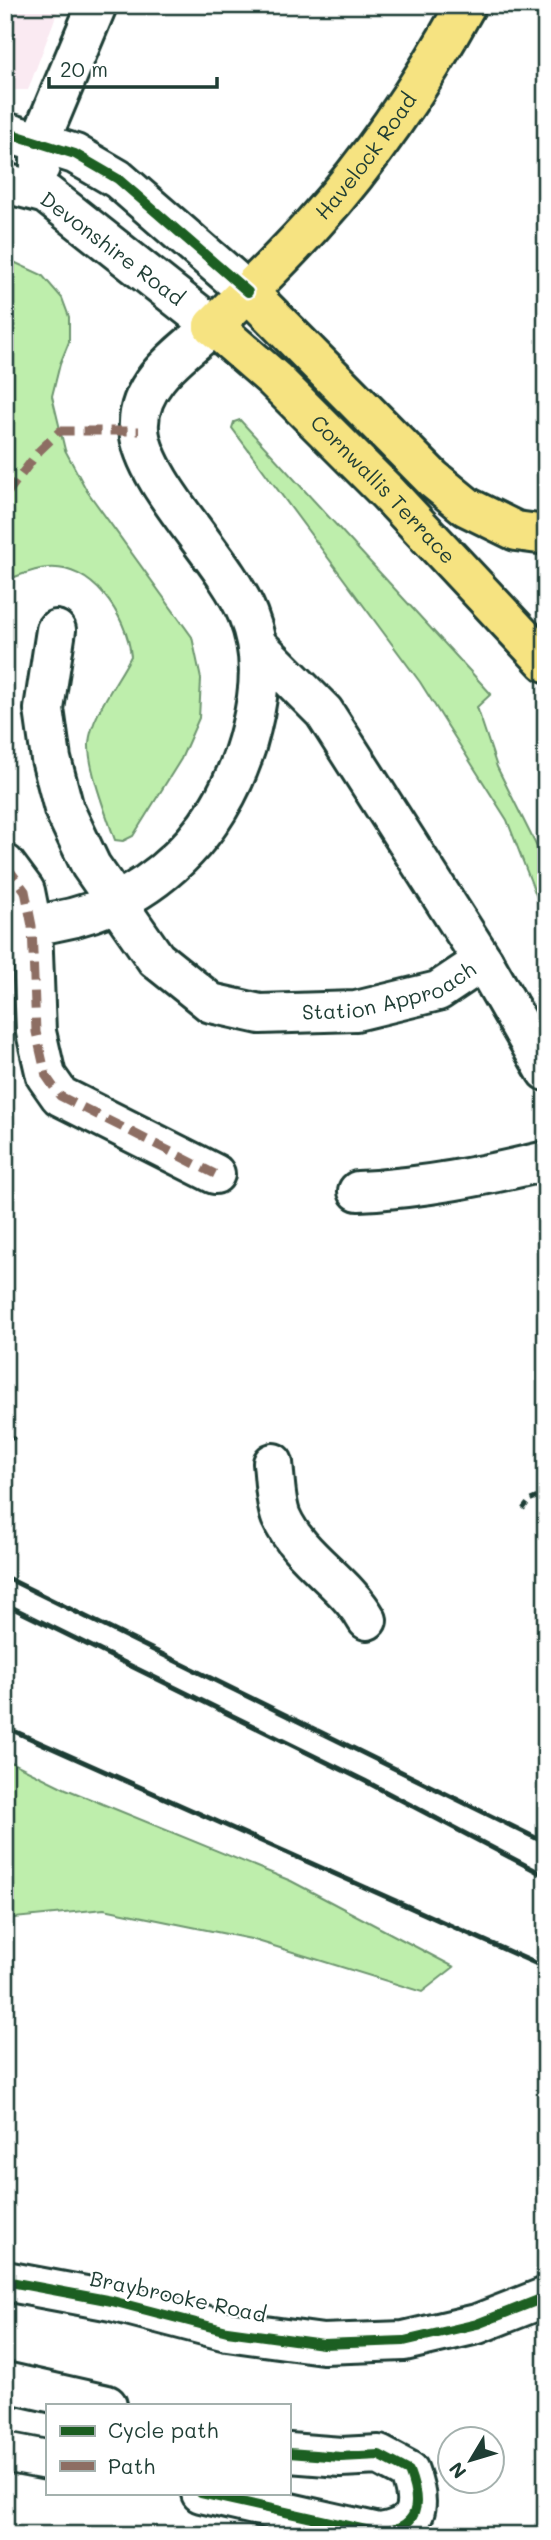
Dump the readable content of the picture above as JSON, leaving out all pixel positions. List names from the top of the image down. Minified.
{"streets":{"main road":["Havelock Road","Cornwallis Terrace"],"street":["Devonshire Road","Station Approach","Braybrooke Road"]},"crossings":[["Havelock Road","Devonshire Road"],["Havelock Road","Cornwallis Terrace"],["Havelock Road","Station Approach"],["Devonshire Road","Cornwallis Terrace"],["Devonshire Road","Station Approach"],["Cornwallis Terrace","Station Approach"]],"legend":["Cycle path","Path"],"scale_bar":"20 m","north":"bottom left"}
